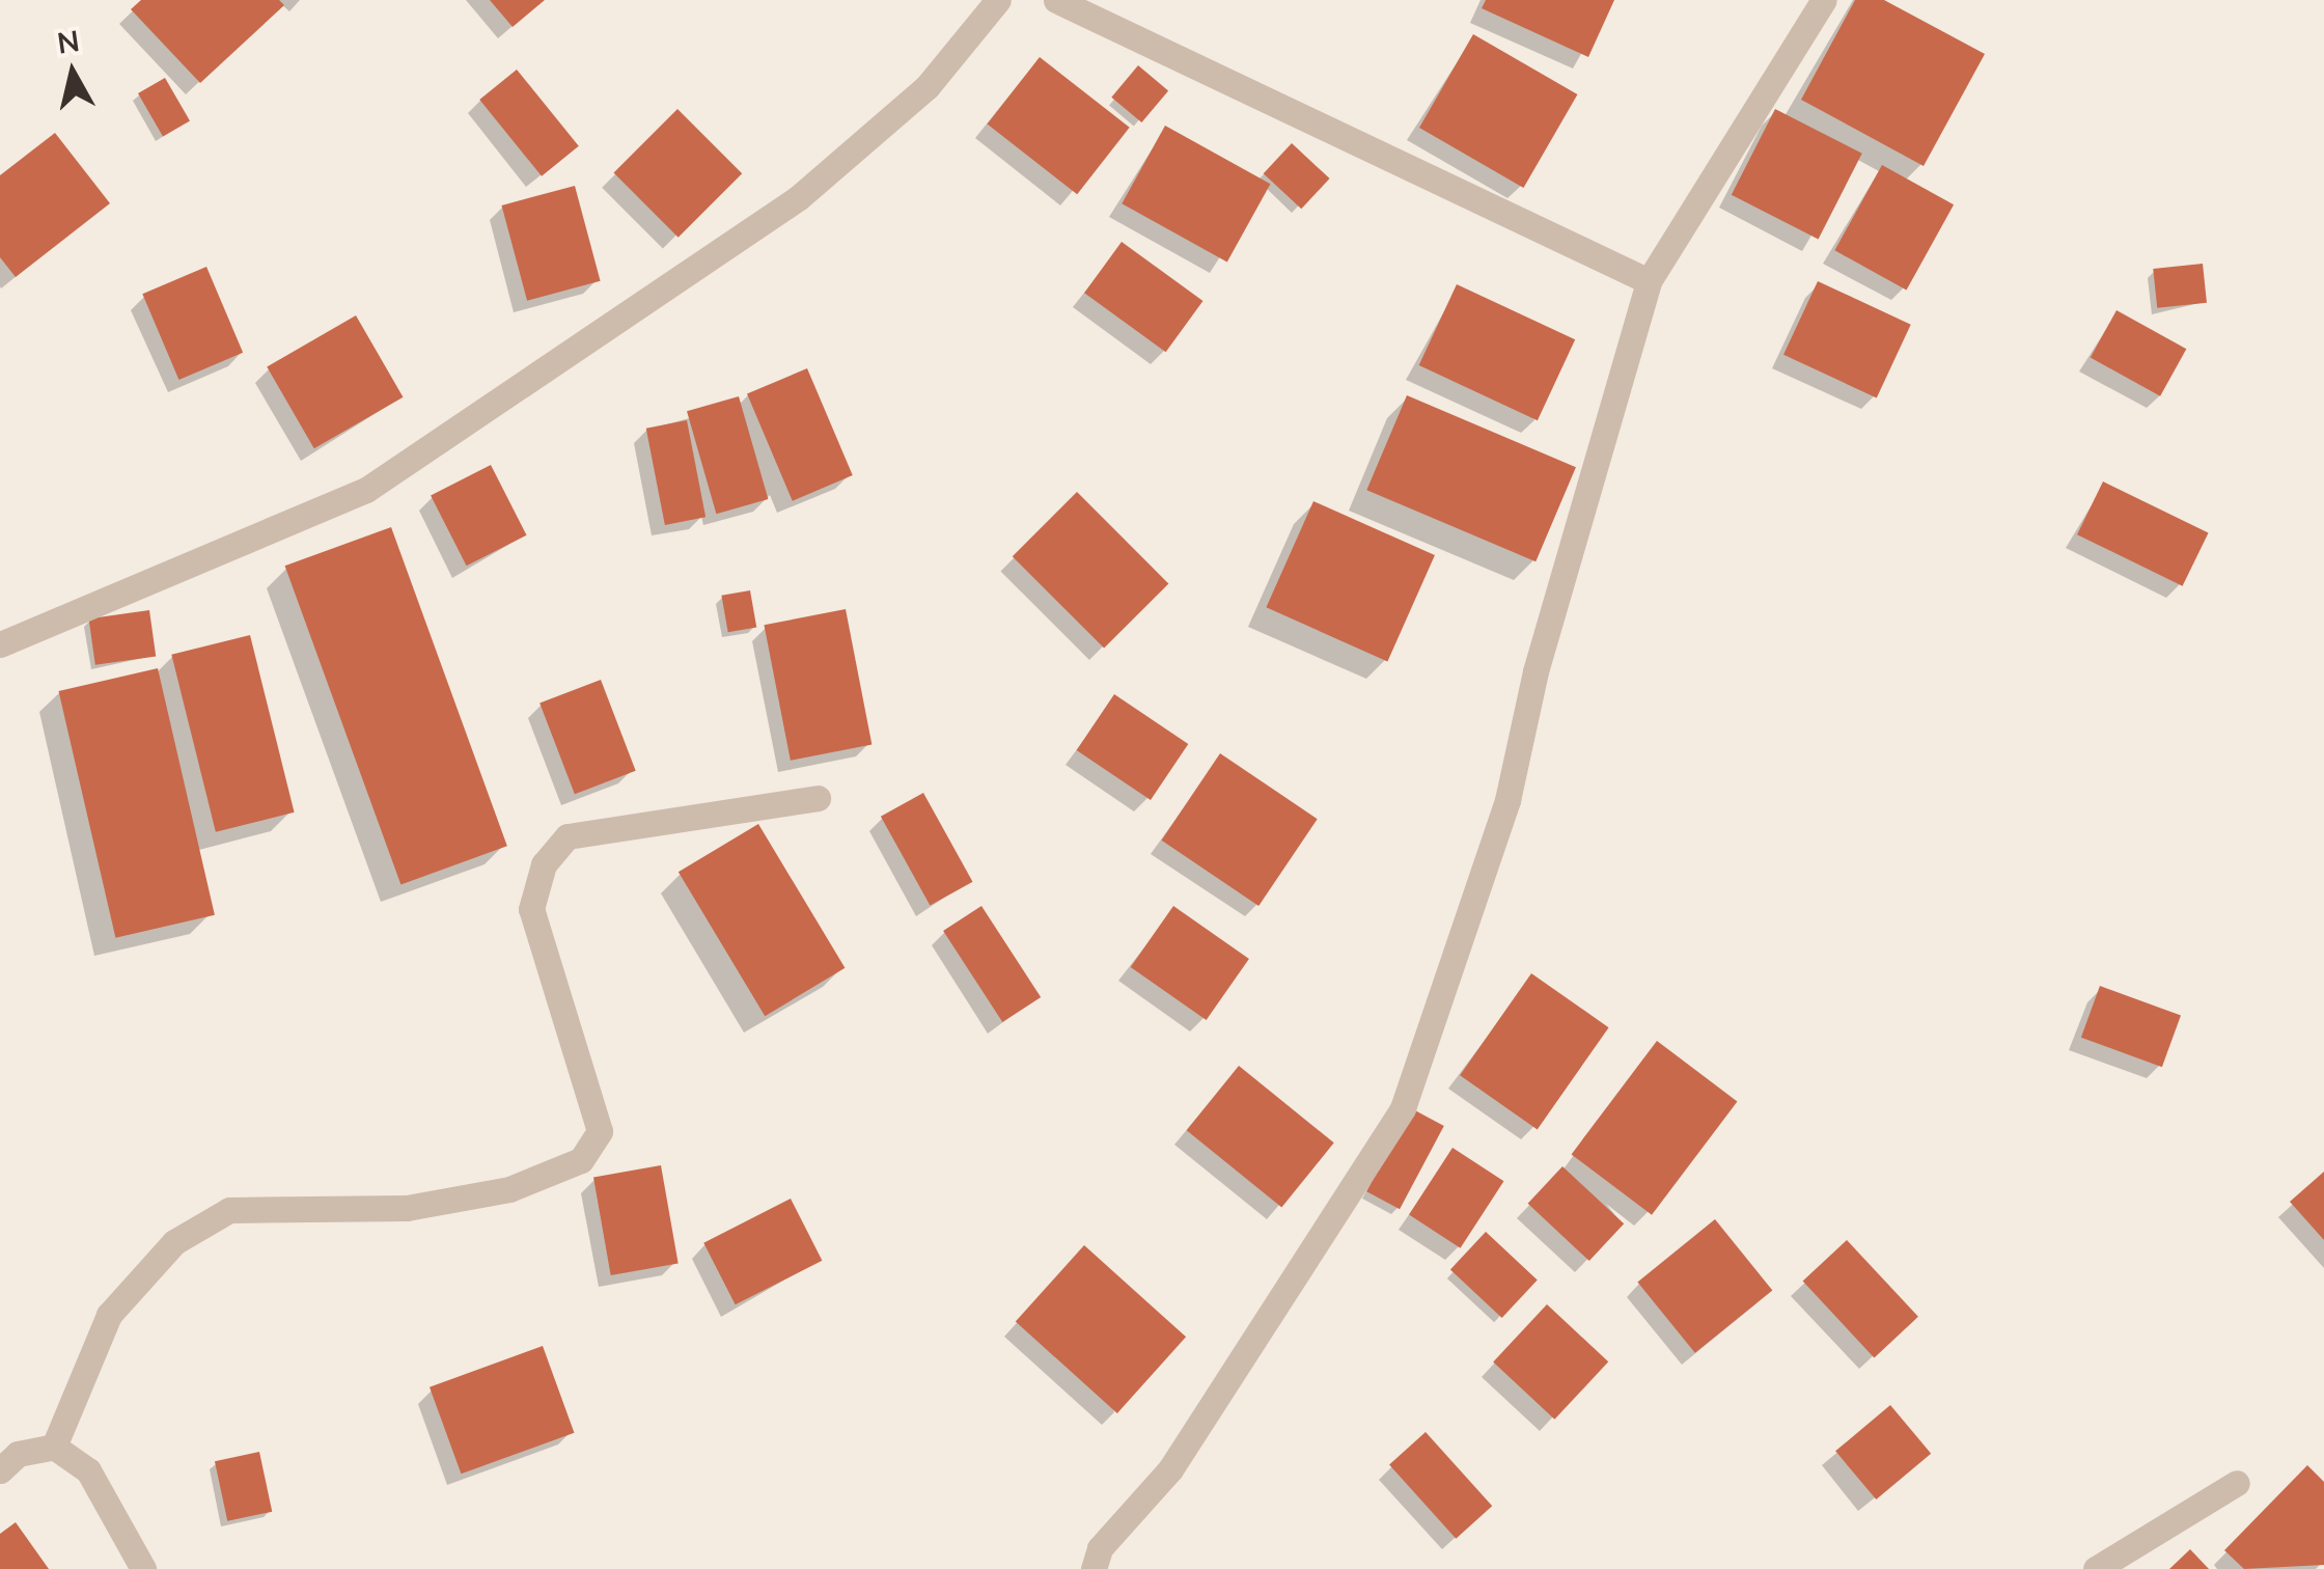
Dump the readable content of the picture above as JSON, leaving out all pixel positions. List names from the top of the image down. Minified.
{"north":"top"}
